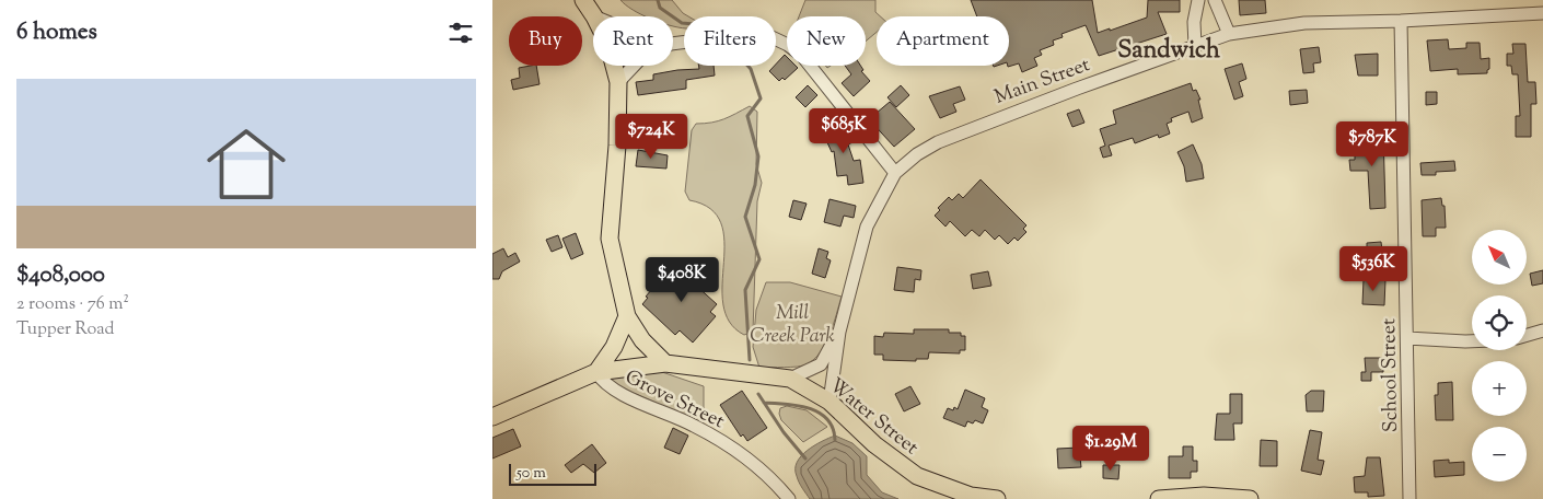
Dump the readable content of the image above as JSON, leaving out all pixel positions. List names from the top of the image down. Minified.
{"streets":{"main road":["Water Street"],"street":["Main Street","School Street","Grove Street"]},"crossings":[["Main Street","School Street"],["Main Street","Water Street"]],"districts":["Sandwich"],"parks":["Mill Creek Park"],"scale_bar":"50 m","north":"top left","page":{"heading":"6 homes","chip":["Buy","Rent","Filters","New","Apartment"],"list":[{"name":"$408,000","note":"2 rooms · 76 m² · Tupper Road"}],"price":["$685K","$724K","$787K","$536K","$408K","$1.29M"],"map_buttons":["+","−"],"scale":"50 m"}}
